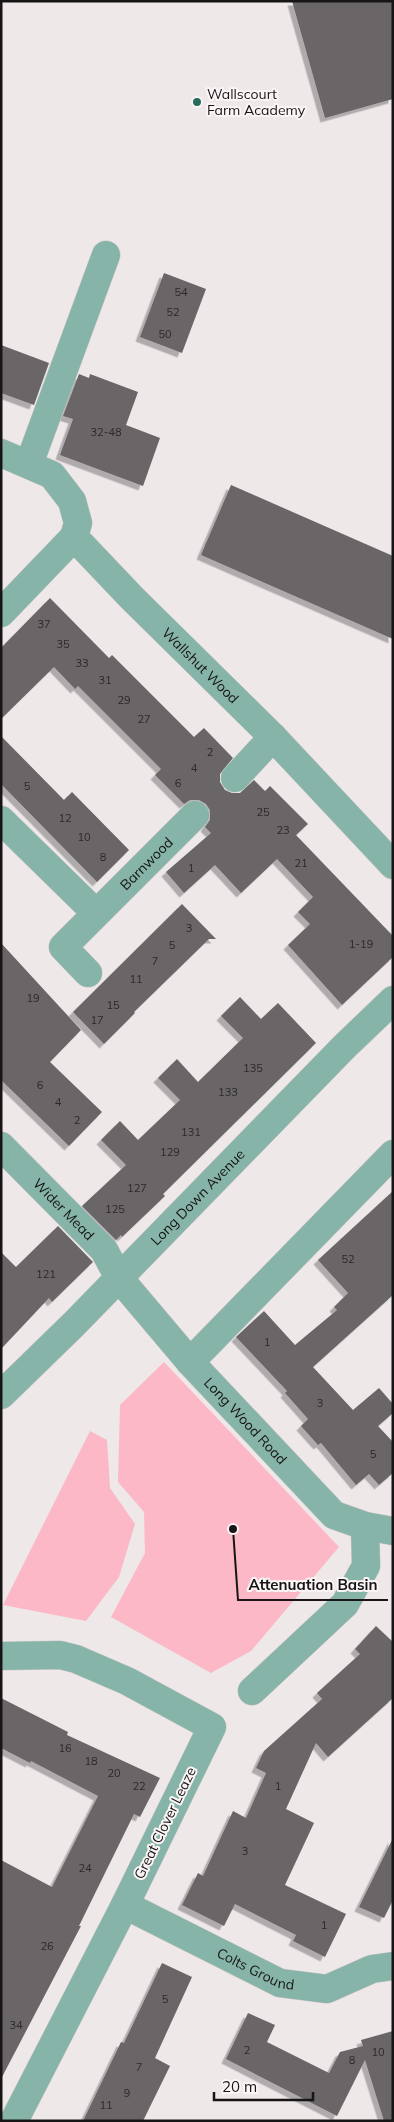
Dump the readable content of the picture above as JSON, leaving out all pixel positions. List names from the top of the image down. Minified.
{"streets":{"street":["Wallshut Wood","Barnwood","Long Down Avenue","Wider Mead","Long Wood Road","Great Clover Leaze","Colts Ground"]},"crossings":[["Long Down Avenue","Wider Mead"],["Long Down Avenue","Long Wood Road"],["Wider Mead","Long Wood Road"],["Great Clover Leaze","Colts Ground"]],"places":["Wallscourt Farm Academy","Attenuation Basin"],"house_numbers":["54","52","50","32-48","37","35","33","31","29","27","2","4","6","5","25","12","23","10","8","21","1","3","1-19","5","7","11","19","15","17","135","6","133","4","2","131","129","127","125","52","121","1","3","5","16","18","20","22","1","3","24","1","26","5","34","2","10","8","7","9","11"],"scale_bar":"20 m"}
